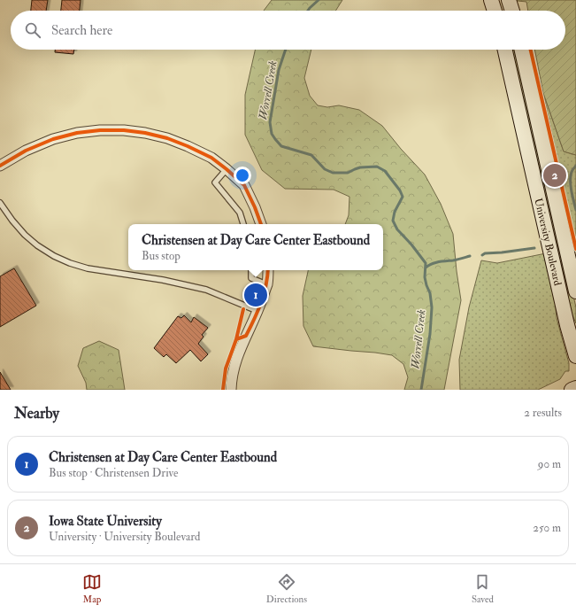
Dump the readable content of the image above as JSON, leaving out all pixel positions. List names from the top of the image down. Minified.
{"streets":{"main road":["University Boulevard"]},"water":["Worrell Creek"],"page":{"search":"Search here","pins":["2","1"],"popup":["Christensen at Day Care Center Eastbound","Bus stop"],"heading":["Nearby","2 results"],"list":[{"mark":"1","name":"Christensen at Day Care Center Eastbound","note":"Bus stop · Christensen Drive","value":"90 m"},{"mark":"2","name":"Iowa State University","note":"University · University Boulevard","value":"250 m"}],"nav":["Map","Directions","Saved"]}}
